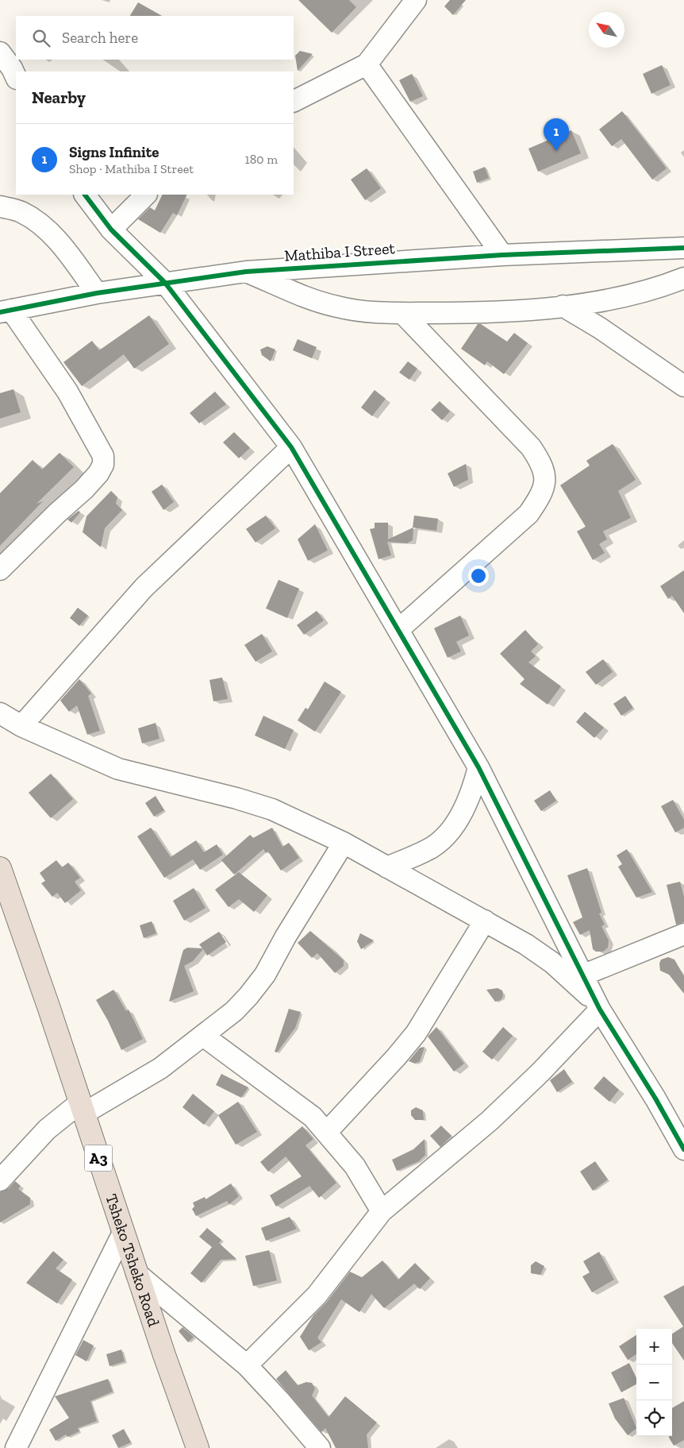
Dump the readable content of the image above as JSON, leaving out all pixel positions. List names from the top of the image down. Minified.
{"streets":{"highway":["A3","Tsheko Tsheko Road"],"street":["Mathiba I Street"]},"north":"top left","page":{"search":"Search here","heading":"Nearby","pins":"1","list":[{"mark":"1","name":"Signs Infinite","note":"Shop · Mathiba I Street","value":"180 m"}],"map_buttons":["+","−"]}}
